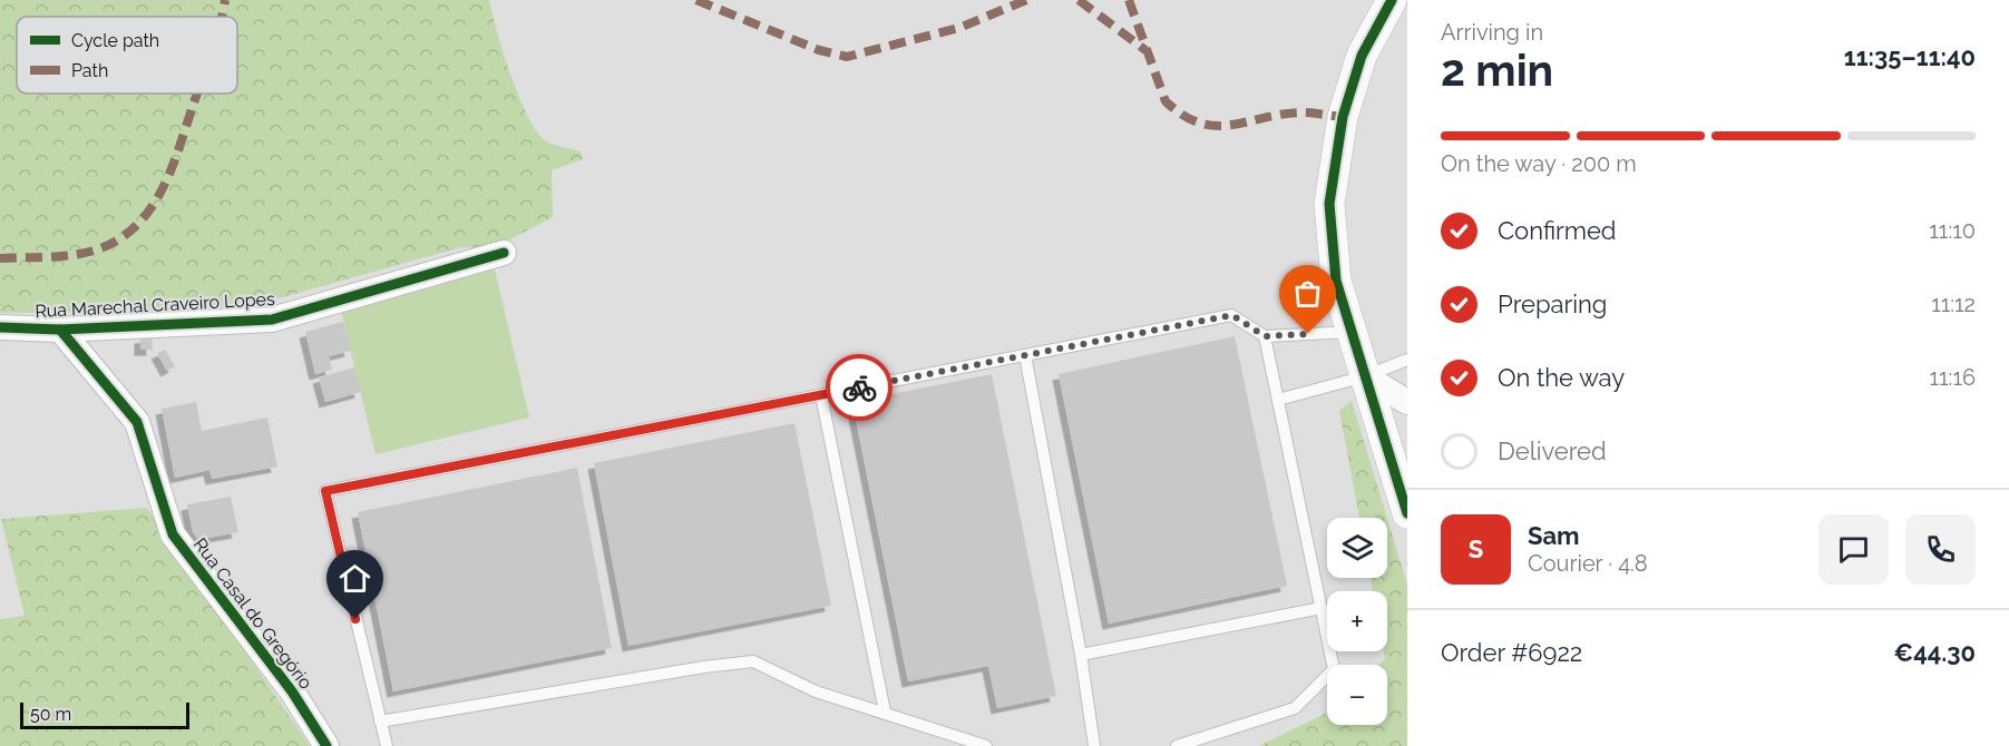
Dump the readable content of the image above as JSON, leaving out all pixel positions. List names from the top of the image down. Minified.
{"streets":{"street":["Rua Marechal Craveiro Lopes","Rua Casal do Gregório"]},"crossings":[["Rua Marechal Craveiro Lopes","Rua Casal do Gregório"]],"legend":["Cycle path","Path"],"scale_bar":"50 m","page":{"heading":["2 min","Arriving in","11:35–11:40"],"panel":["Sam","Courier · 4.8","Order #6922","€44.30"],"bar":"On the way · 200 m","list":[["Confirmed","11:10"],["Preparing","11:12"],["On the way","11:16"],"Delivered"],"round":"S","map_buttons":["+","−"],"scale":"50 m"}}
